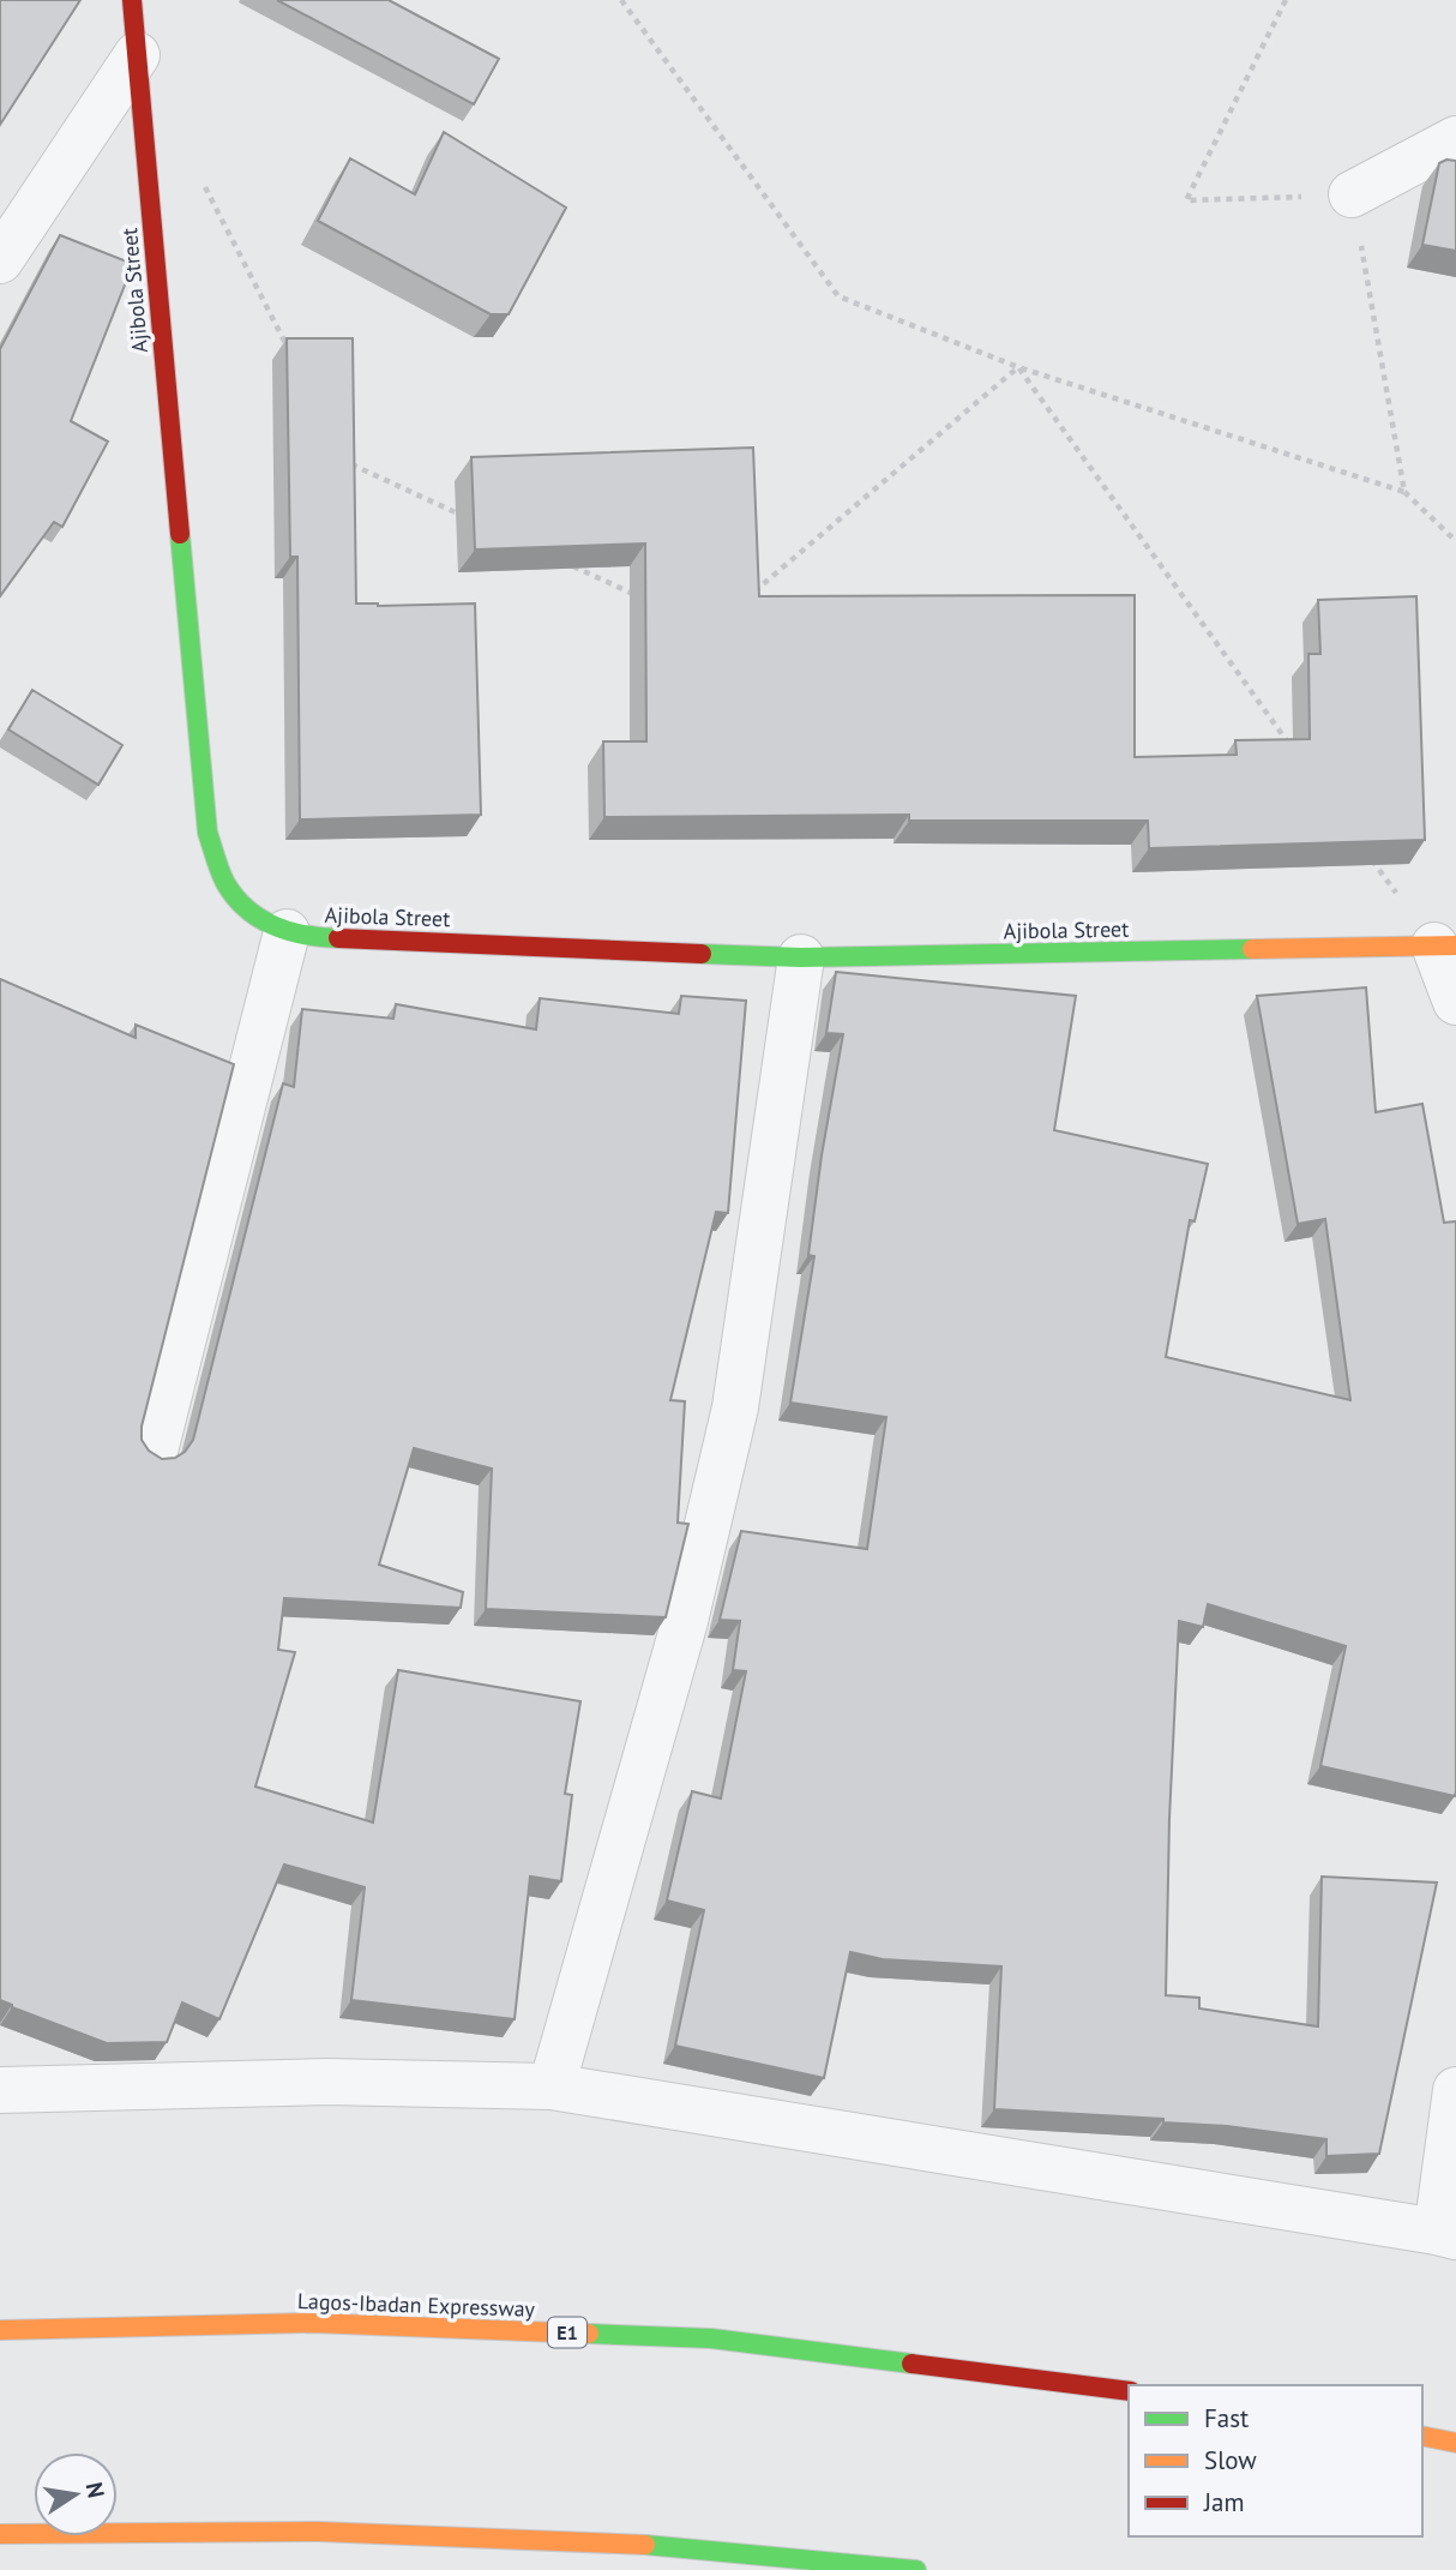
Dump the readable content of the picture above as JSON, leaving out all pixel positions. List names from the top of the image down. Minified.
{"streets":{"main road":["Ajibola Street","Lagos-Ibadan Expressway","E1"]},"legend":["Fast","Slow","Jam"],"north":"right"}
